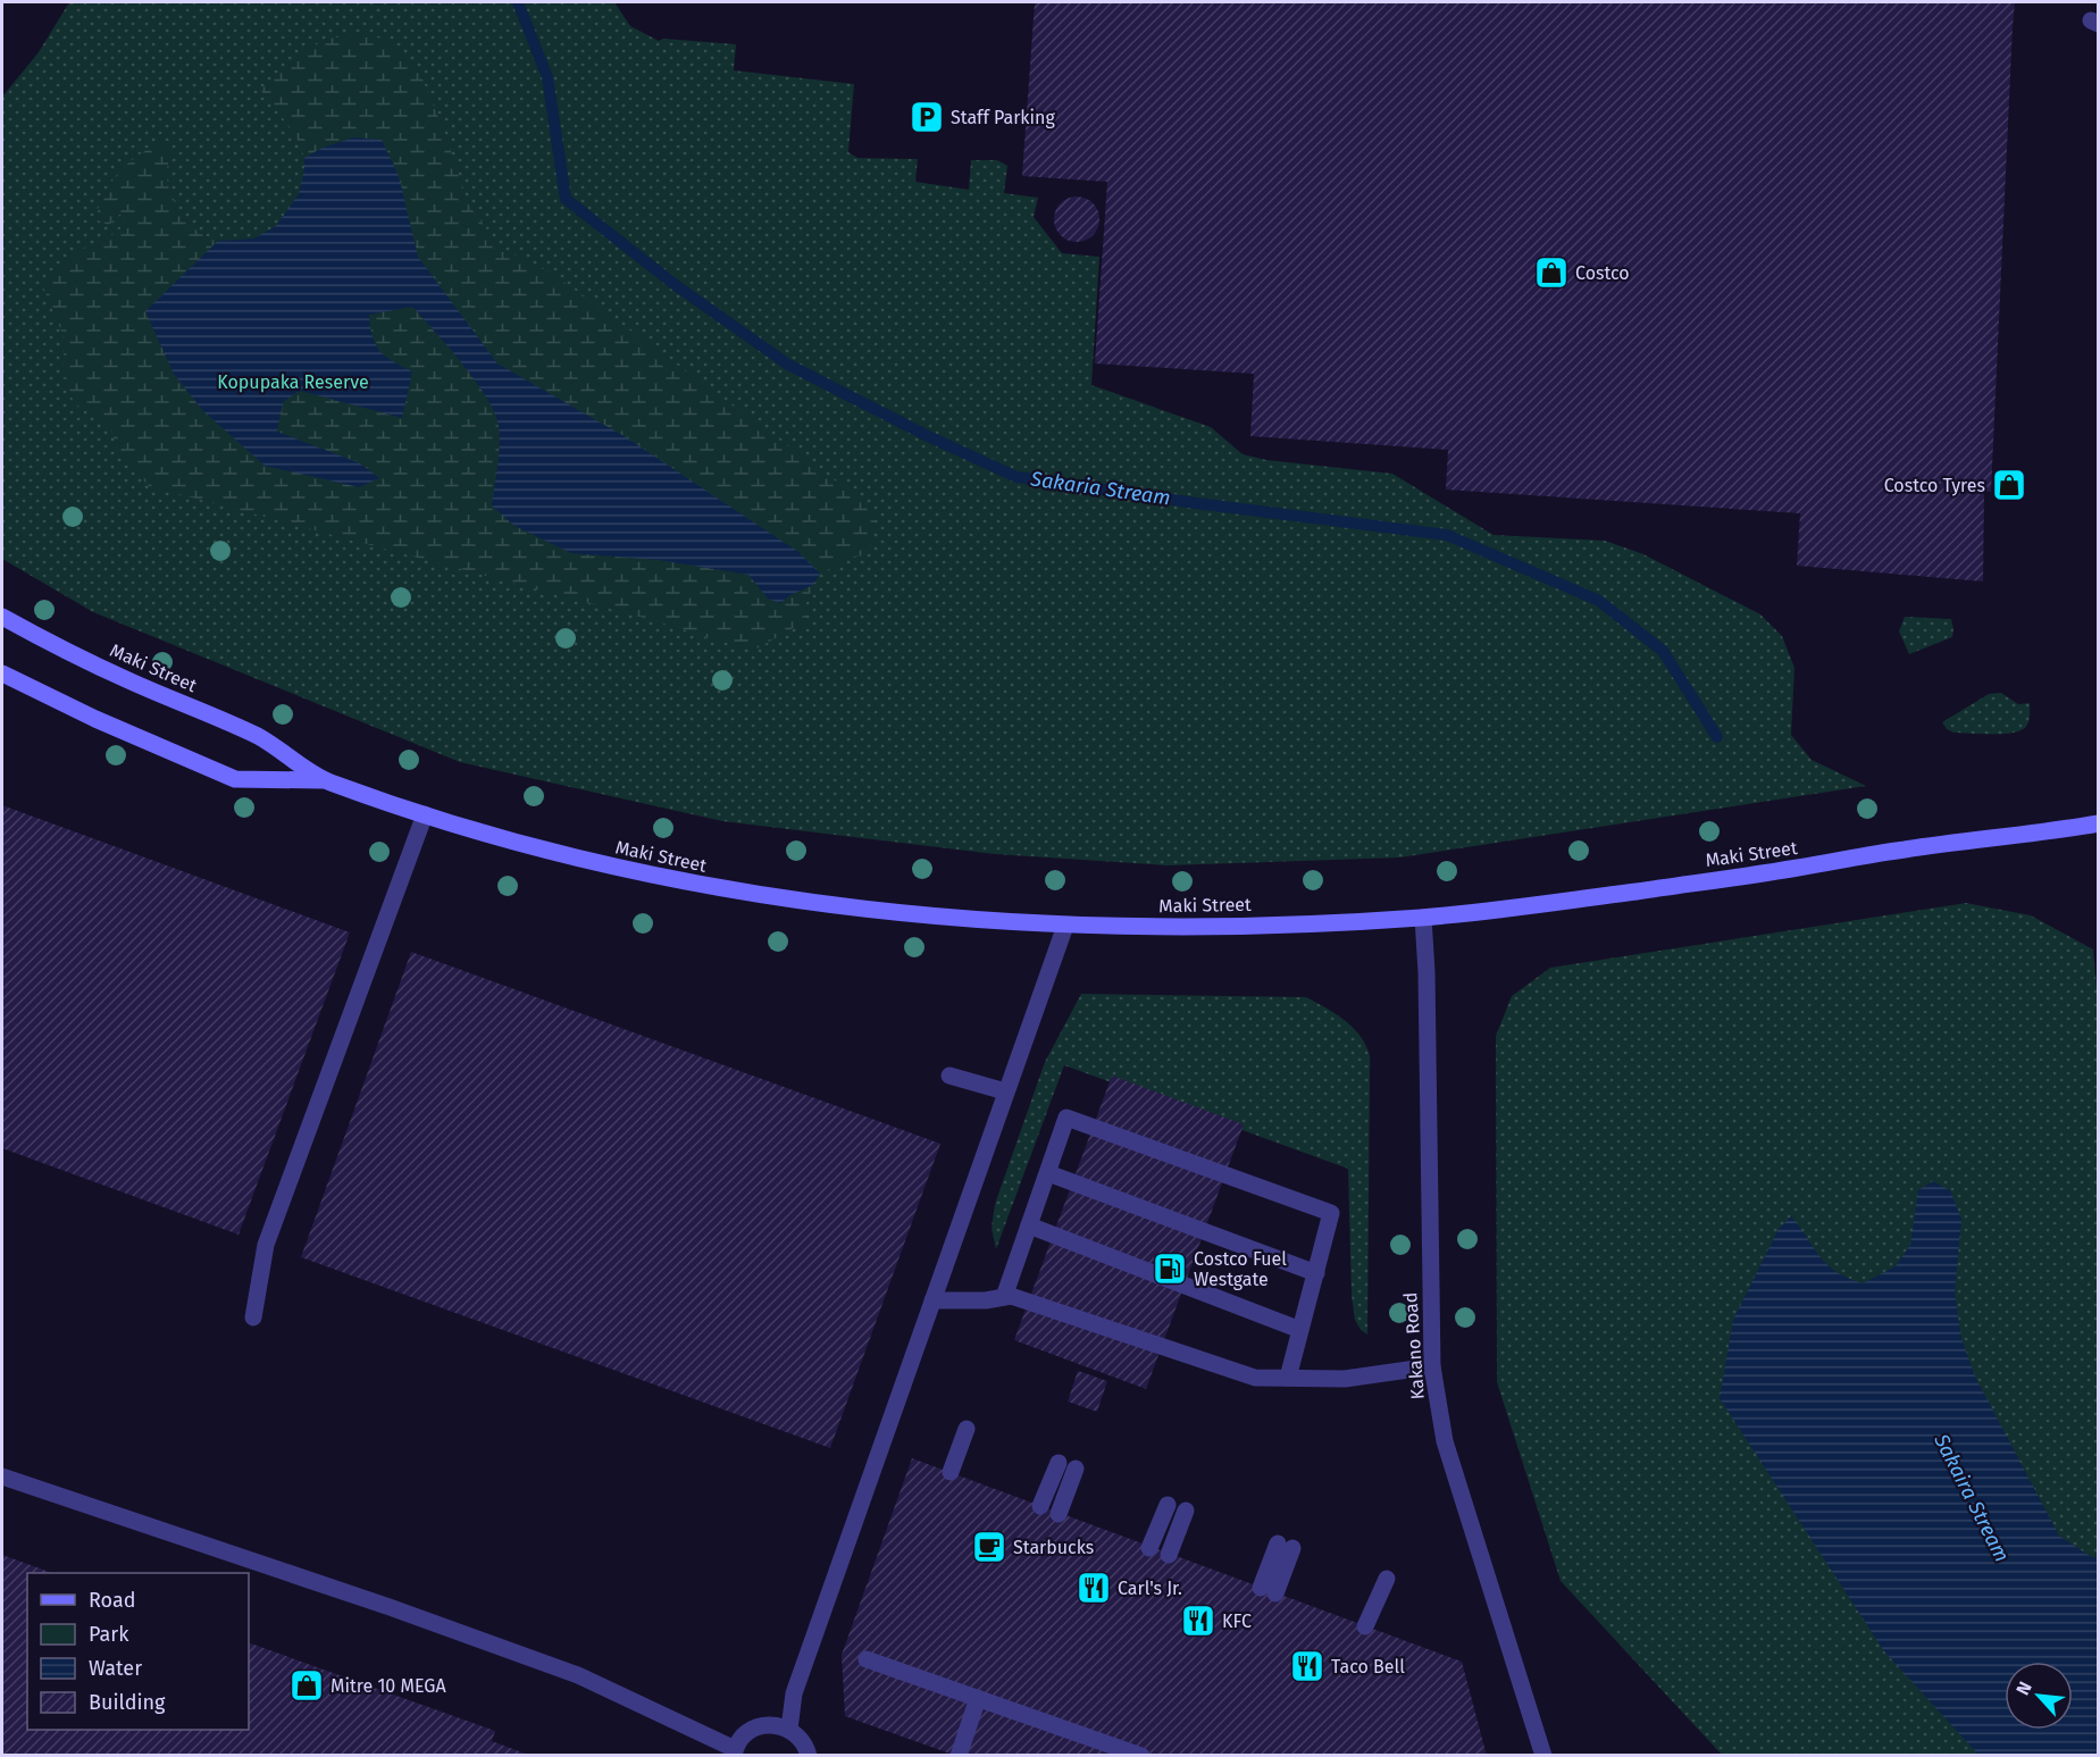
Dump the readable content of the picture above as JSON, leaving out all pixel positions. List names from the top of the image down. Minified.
{"streets":{"street":["Maki Street","Kakano Road"]},"crossings":[["Maki Street","Kakano Road"]],"water":["Sakaria Stream","Sakaira Stream"],"parks":["Kopupaka Reserve"],"places":{"parking":["Staff Parking"],"shop":["Costco","Costco Tyres","Mitre 10 MEGA"],"fuel station":["Costco Fuel Westgate"],"cafe":["Starbucks"],"restaurant":["Carl's Jr.","KFC","Taco Bell"]},"legend":["Road","Park","Water","Building"],"north":"top left"}
